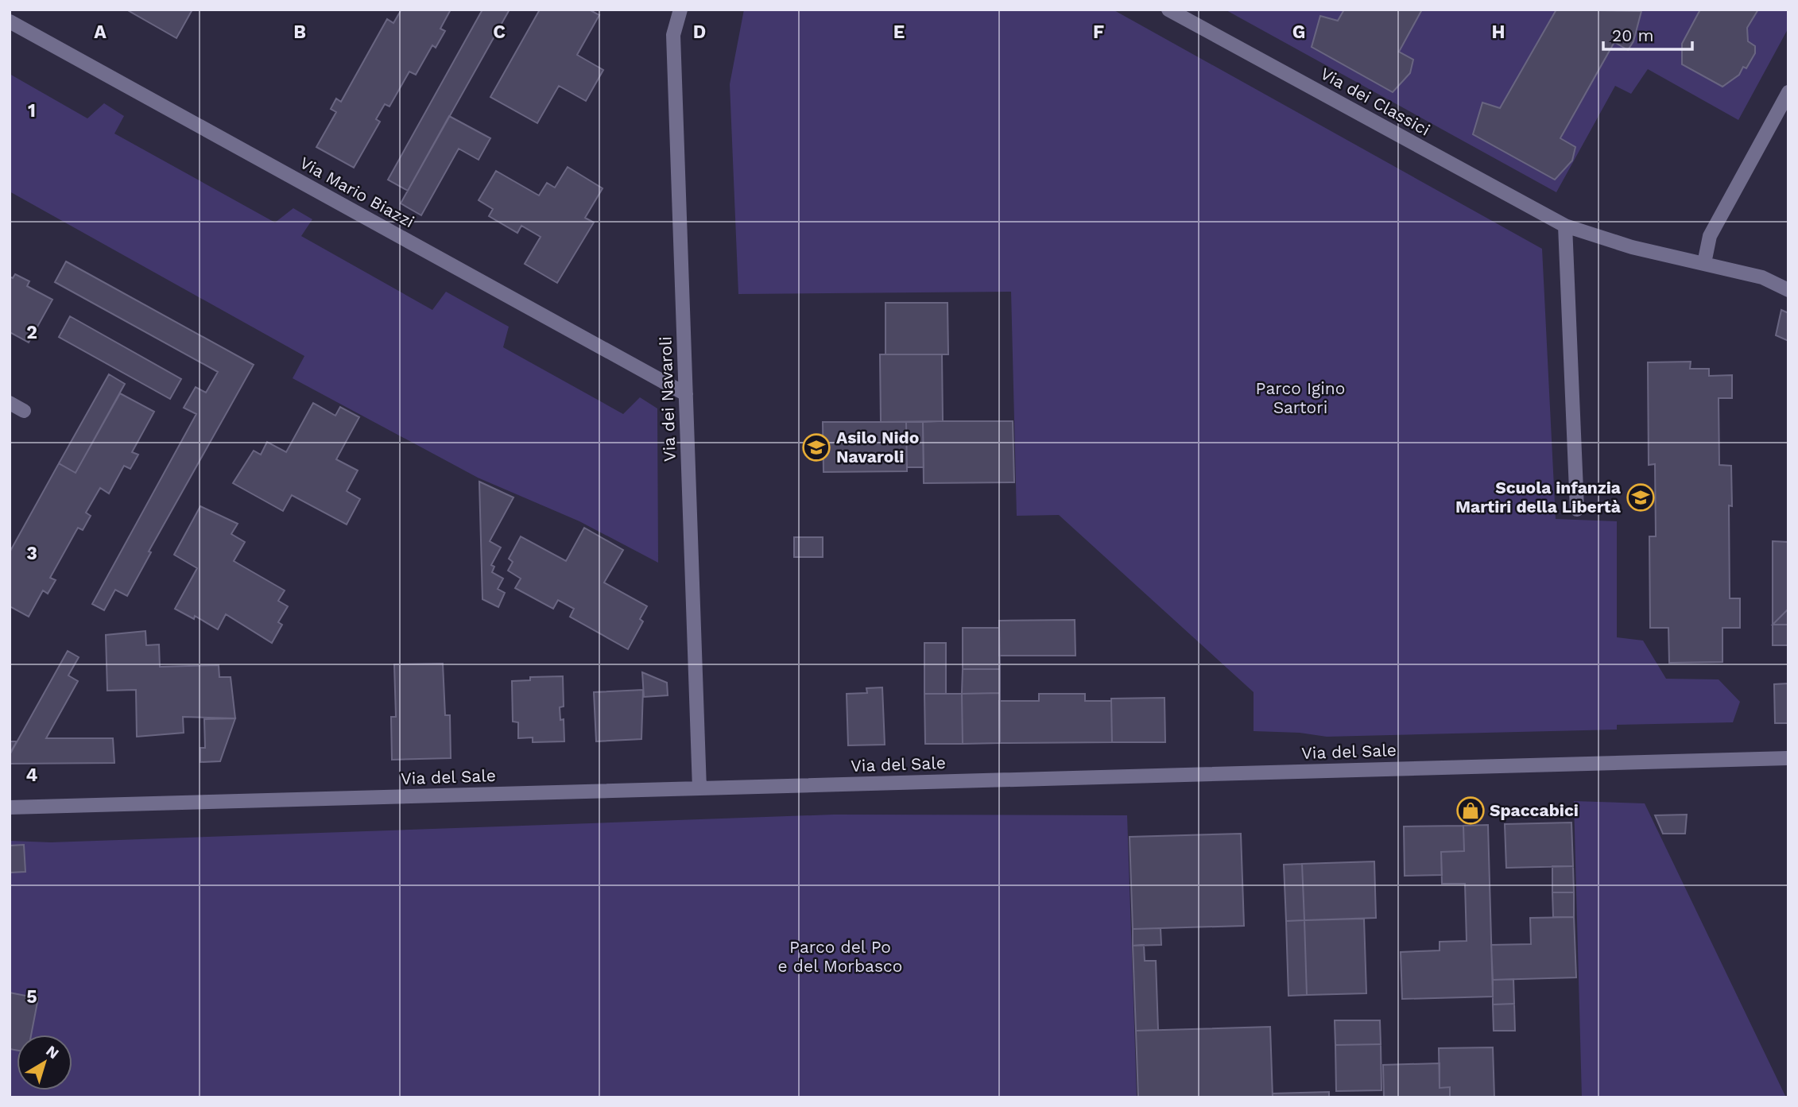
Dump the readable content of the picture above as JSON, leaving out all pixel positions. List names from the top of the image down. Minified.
{"streets":{"street":["Via dei Classici","Via Mario Biazzi","Via dei Navaroli","Via del Sale"]},"crossings":[["Via Mario Biazzi","Via dei Navaroli"],["Via dei Navaroli","Via del Sale"]],"parks":["Parco Igino Sartori","Parco del Po e del Morbasco"],"places":{"school or university":["Asilo Nido Navaroli","Scuola infanzia Martiri della Libertà"],"shop":["Spaccabici"]},"scale_bar":"20 m","north":"top right","grid":{"columns":["A","B","C","D","E","F","G","H"],"rows":["1","2","3","4","5"]}}
